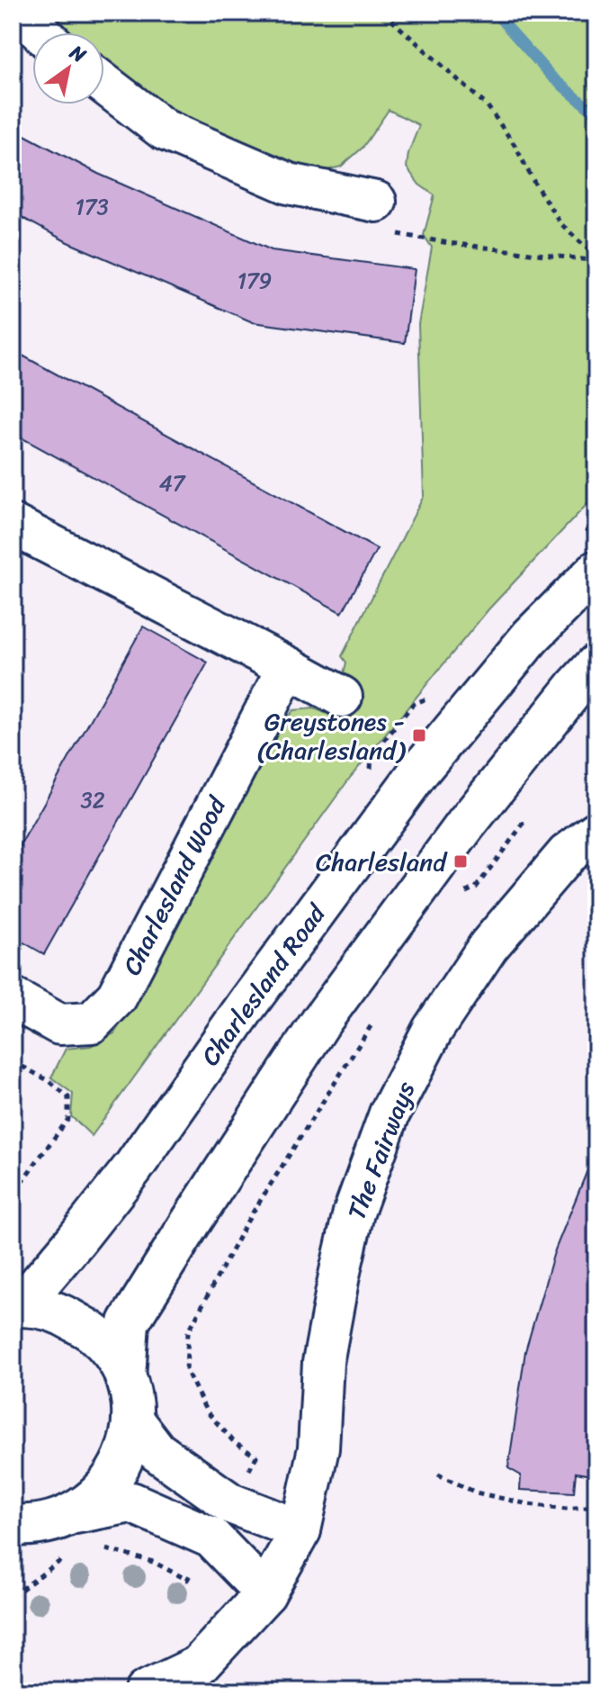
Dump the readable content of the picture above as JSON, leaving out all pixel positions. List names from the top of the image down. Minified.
{"streets":{"street":["Charlesland Wood","Charlesland Road","The Fairways"]},"places":{"transit":["Greystones - (Charlesland)","Charlesland"]},"house_numbers":["173","179","47","32"],"north":"top right"}
